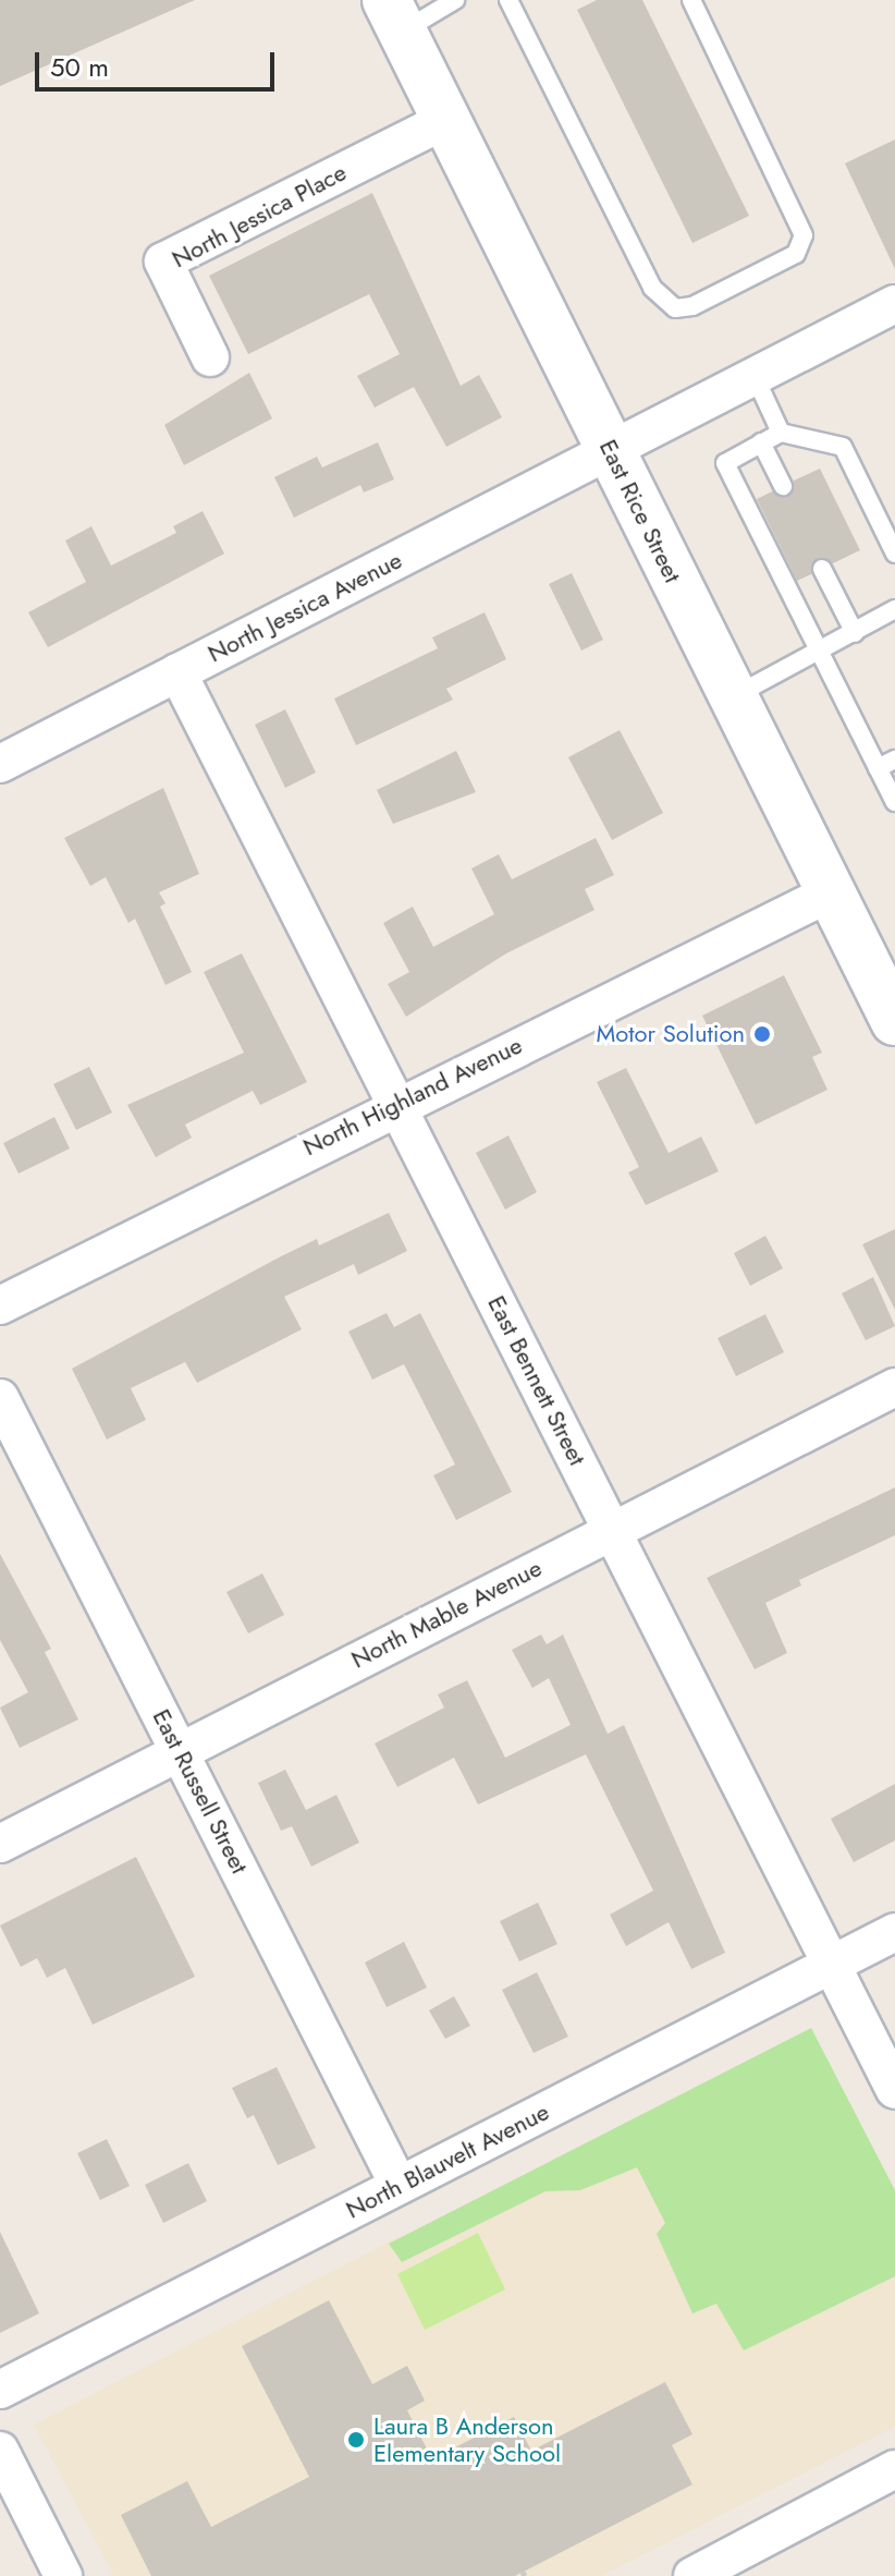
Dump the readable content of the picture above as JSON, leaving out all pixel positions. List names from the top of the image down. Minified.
{"streets":{"main road":["East Rice Street"],"street":["North Jessica Place","North Jessica Avenue","North Highland Avenue","East Bennett Street","North Mable Avenue","East Russell Street","North Blauvelt Avenue"]},"crossings":[["North Jessica Place","East Rice Street"],["East Rice Street","North Jessica Avenue"],["East Rice Street","North Highland Avenue"],["North Jessica Avenue","East Bennett Street"],["North Highland Avenue","East Bennett Street"],["East Bennett Street","North Mable Avenue"],["East Bennett Street","North Blauvelt Avenue"],["North Mable Avenue","East Russell Street"],["East Russell Street","North Blauvelt Avenue"]],"places":["Motor Solution","Laura B Anderson Elementary School"],"scale_bar":"50 m"}
